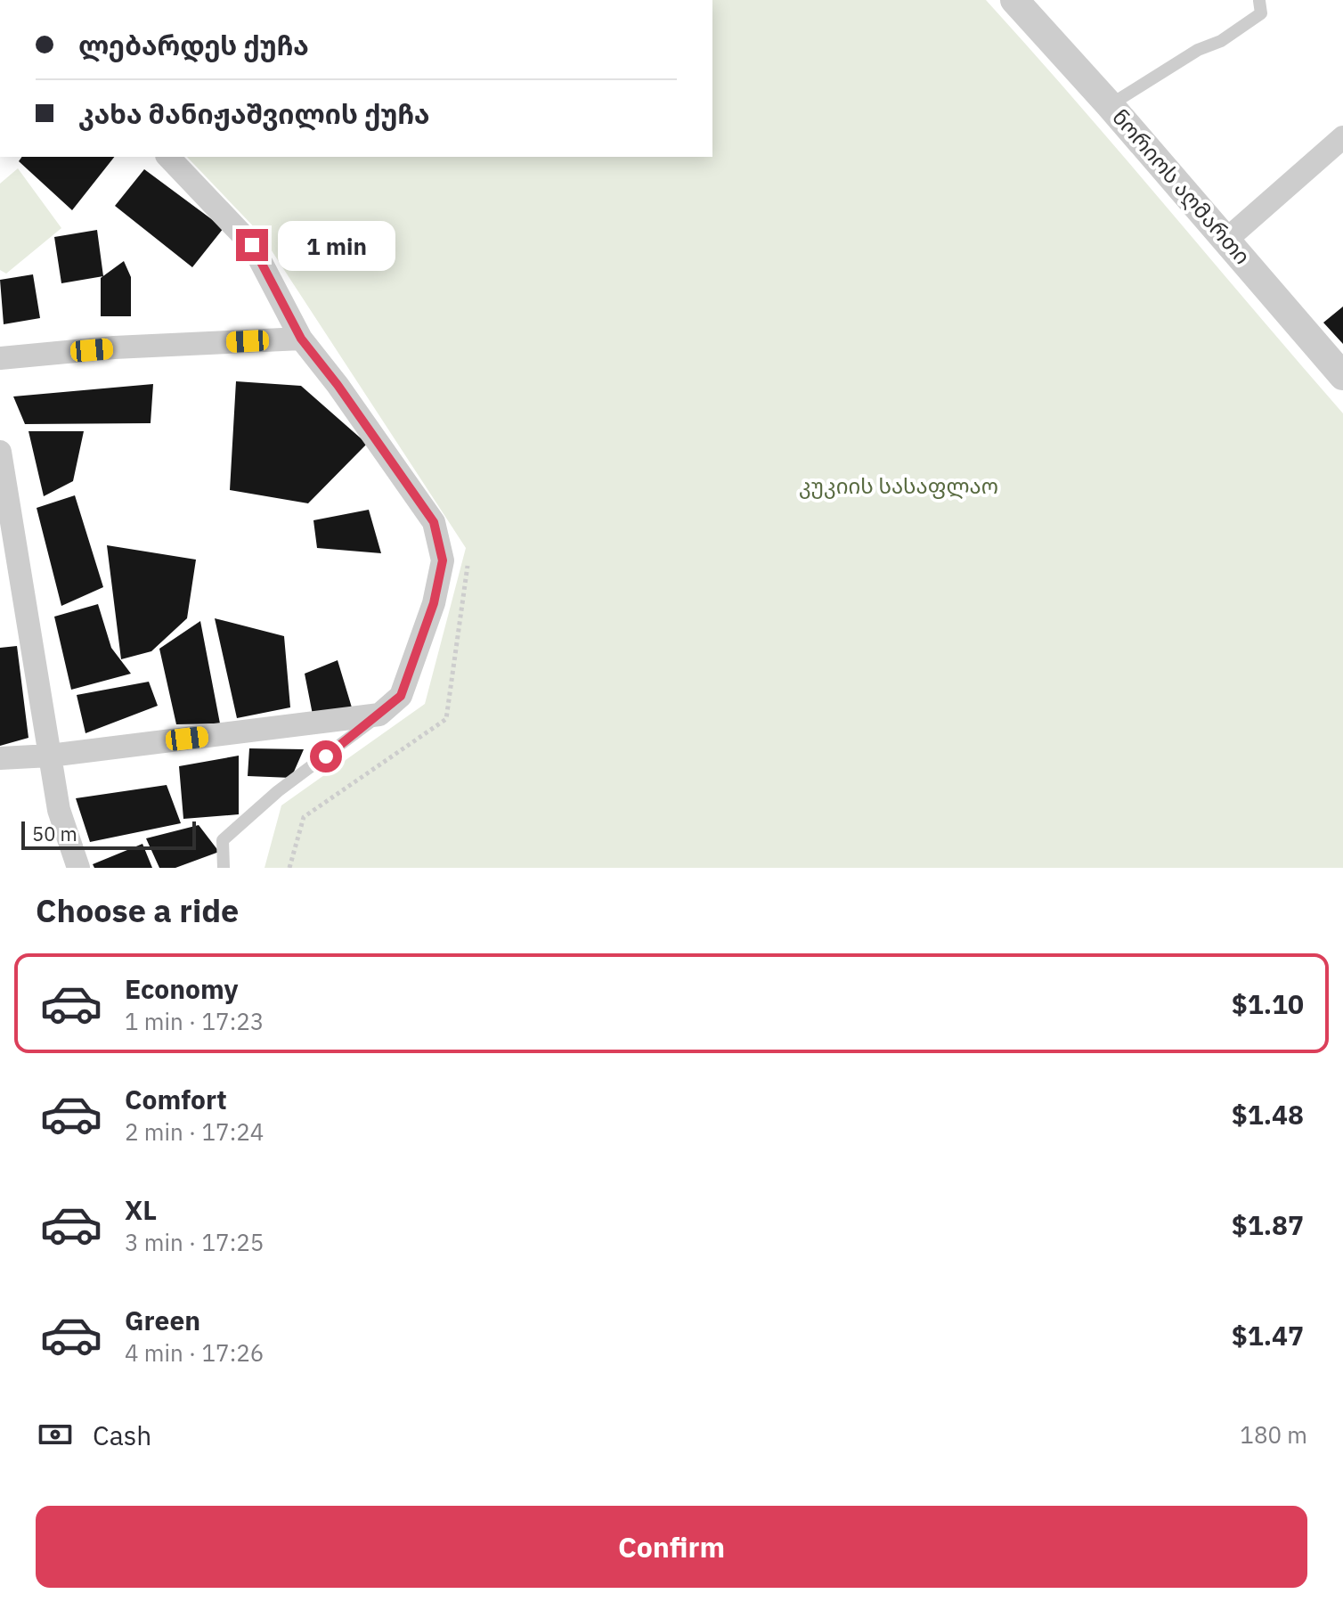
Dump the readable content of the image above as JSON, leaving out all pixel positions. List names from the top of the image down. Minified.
{"streets":{"street":["ნორიოს აღმართი"]},"parks":["კუკიის სასაფლაო"],"scale_bar":"50 m","page":{"banner":["ლებარდეს ქუჩა","კახა მანიჟაშვილის ქუჩა"],"bubble":"1 min","scale":"50 m","heading":"Choose a ride","list":[{"name":"Economy","note":"1 min · 17:23","value":"$1.10"},{"name":"Comfort","note":"2 min · 17:24","value":"$1.48"},{"name":"XL","note":"3 min · 17:25","value":"$1.87"},{"name":"Green","note":"4 min · 17:26","value":"$1.47"}],"pay":["Cash","180 m"],"buttons":"Confirm"}}
